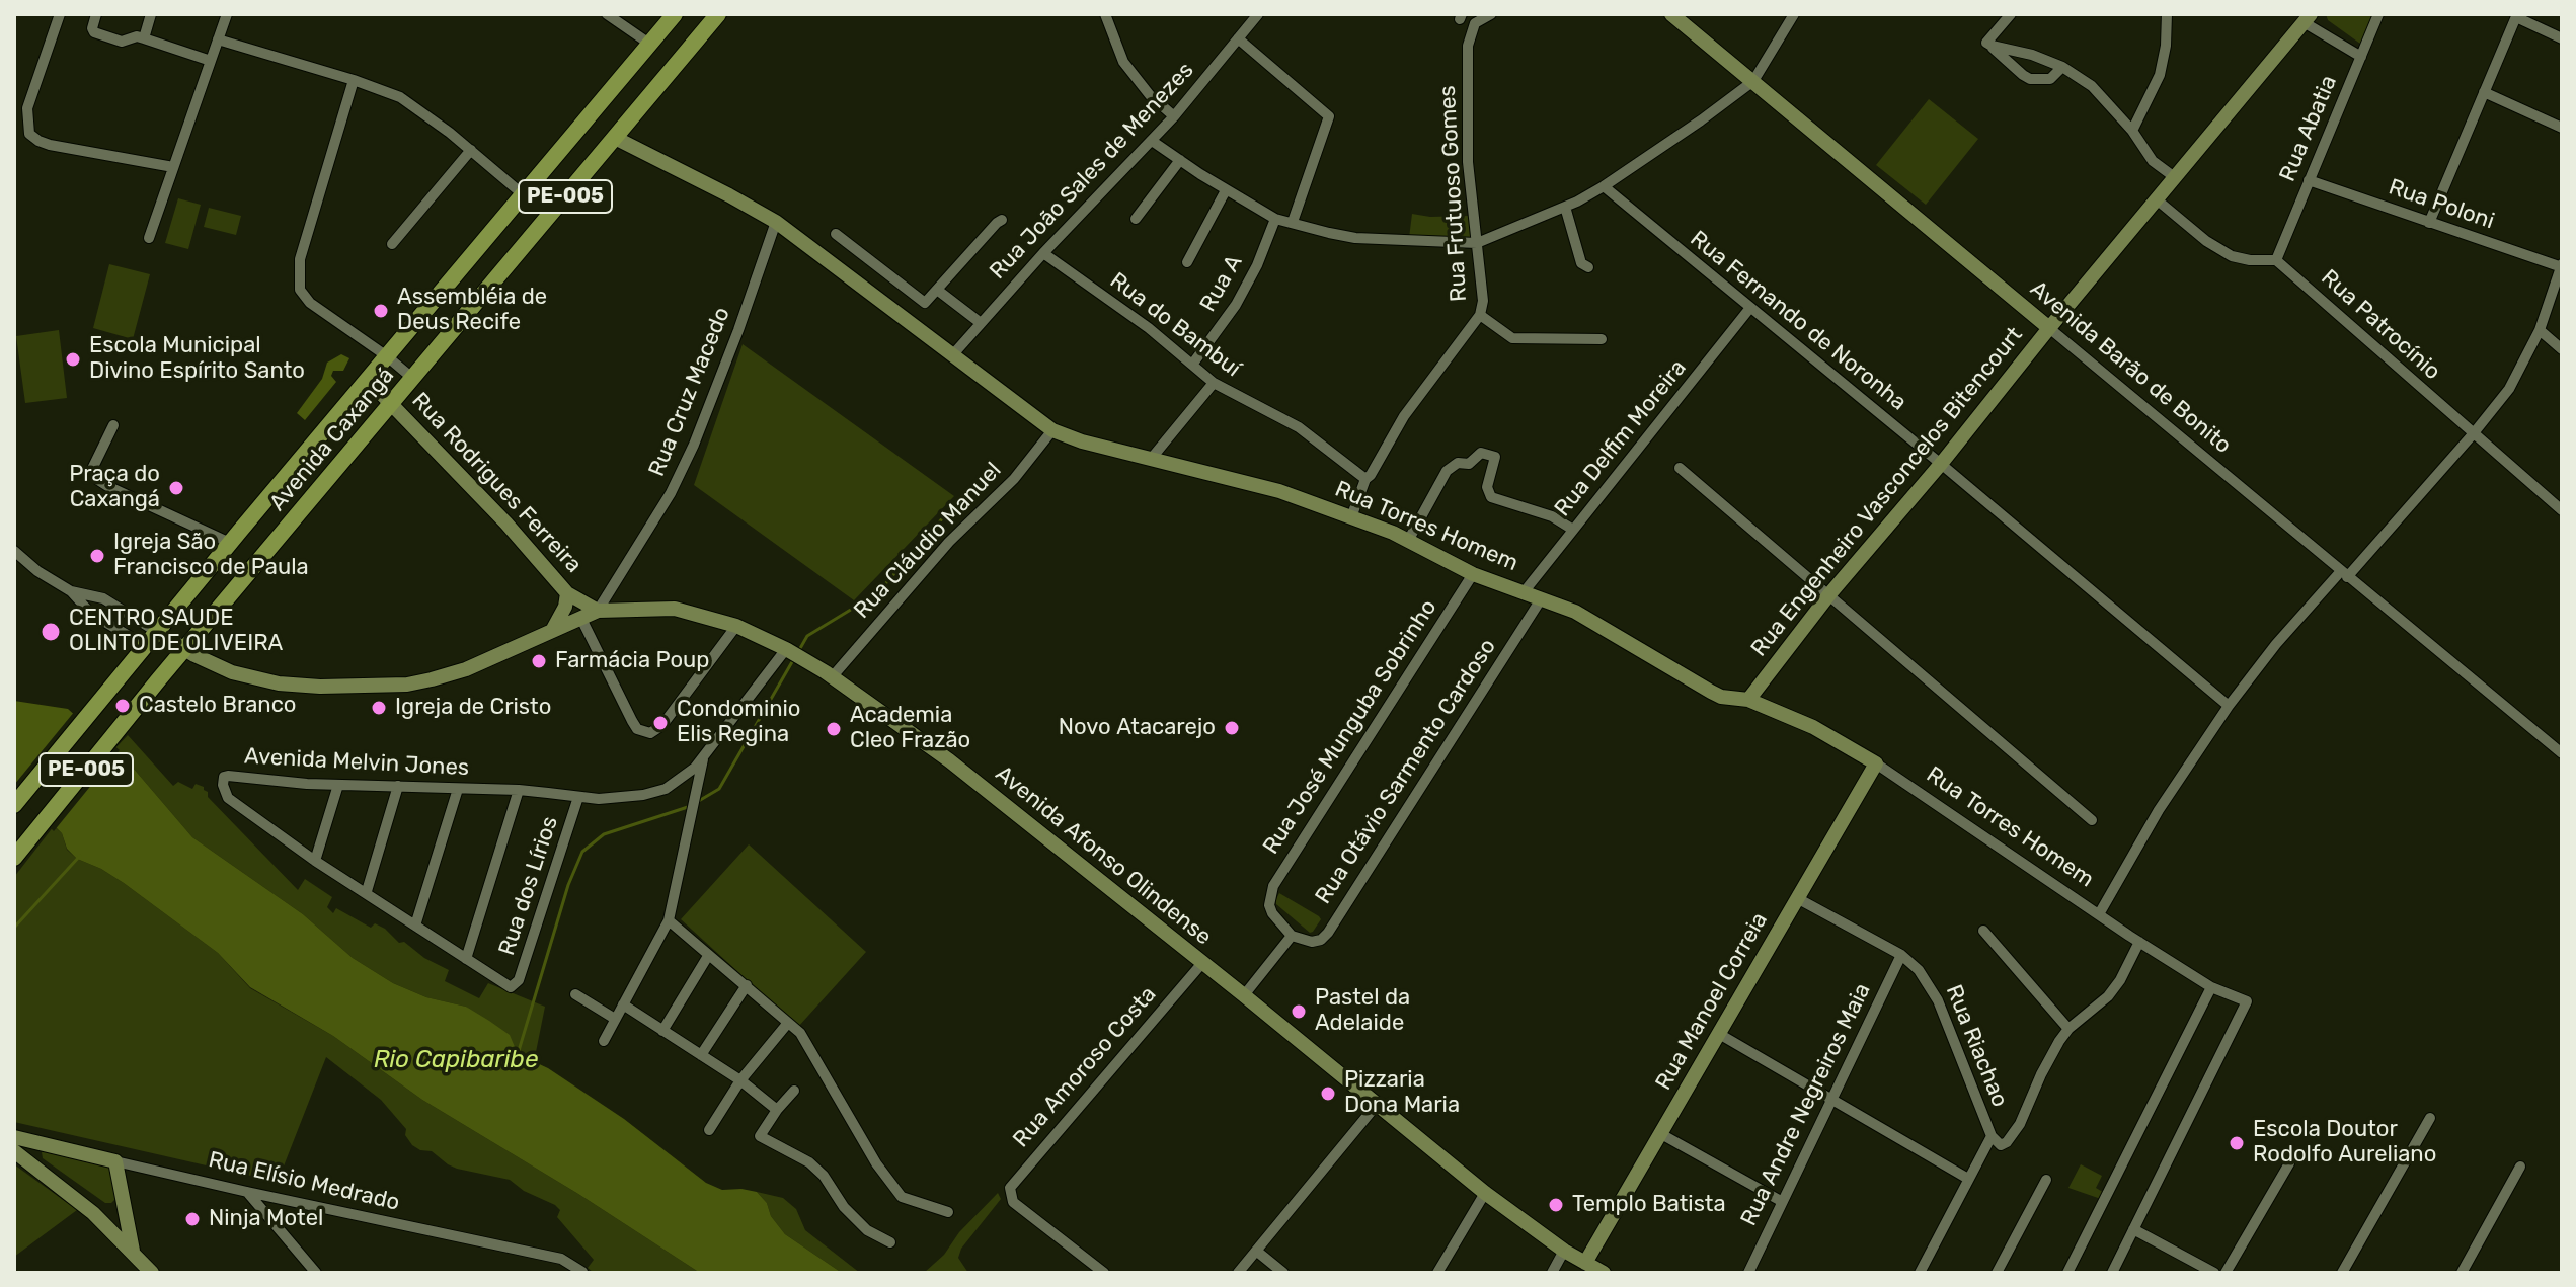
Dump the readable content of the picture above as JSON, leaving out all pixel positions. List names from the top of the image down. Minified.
{"streets":{"main road":["PE-005","Avenida Caxangá"],"street":["Rua Abatia","Rua João Sales de Menezes","Rua Frutuoso Gomes","Rua Poloni","Rua A","Rua Fernando de Noronha","Rua do Bambuí","Rua Patrocínio","Avenida Barão de Bonito","Rua Cruz Macedo","Rua Delfim Moreira","Rua Rodrigues Ferreira","Rua Engenheiro Vasconcelos Bitencourt","Rua Torres Homem","Rua Cláudio Manuel","Rua José Munguba Sobrinho","Avenida Melvin Jones","Rua Otávio Sarmento Cardoso","Avenida Afonso Olindense","Rua dos Lírios","Rua Manoel Correia","Rua Riachao","Rua Amoroso Costa","Rua Andre Negreiros Maia","Rua Elísio Medrado"]},"crossings":[["Rua Abatia","Rua Poloni"],["Rua Abatia","Rua Patrocínio"],["Rua João Sales de Menezes","Rua do Bambuí"],["Rua João Sales de Menezes","Rua Torres Homem"],["Rua Frutuoso Gomes","Rua do Bambuí"],["Rua Frutuoso Gomes","Rua Torres Homem"],["Rua A","Rua do Bambuí"],["Rua Fernando de Noronha","Rua Delfim Moreira"],["Rua Fernando de Noronha","Rua Engenheiro Vasconcelos Bitencourt"],["Avenida Barão de Bonito","Rua Engenheiro Vasconcelos Bitencourt"],["Rua Cruz Macedo","Rua Rodrigues Ferreira"],["Rua Cruz Macedo","Rua Torres Homem"],["Rua Cruz Macedo","Avenida Afonso Olindense"],["Rua Delfim Moreira","Rua Torres Homem"],["Avenida Caxangá","Rua Rodrigues Ferreira"],["Avenida Caxangá","Rua Torres Homem"],["Avenida Caxangá","Avenida Afonso Olindense"],["Rua Rodrigues Ferreira","Avenida Afonso Olindense"],["Rua Engenheiro Vasconcelos Bitencourt","Rua Torres Homem"],["Rua Torres Homem","Rua Cláudio Manuel"],["Rua Torres Homem","Rua José Munguba Sobrinho"],["Rua Torres Homem","Rua Otávio Sarmento Cardoso"],["Rua Torres Homem","Rua Manoel Correia"],["Rua Cláudio Manuel","Avenida Afonso Olindense"],["Rua José Munguba Sobrinho","Rua Otávio Sarmento Cardoso"],["Avenida Melvin Jones","Avenida Afonso Olindense"],["Avenida Melvin Jones","Rua dos Lírios"],["Avenida Afonso Olindense","Rua Manoel Correia"],["Avenida Afonso Olindense","Rua Amoroso Costa"],["Rua Manoel Correia","Rua Riachao"],["Rua Riachao","Rua Andre Negreiros Maia"]],"water":["Rio Capibaribe"],"places":["Assembléia de Deus Recife","Escola Municipal Divino Espírito Santo","Praça do Caxangá","Igreja São Francisco de Paula","CENTRO SAUDE OLINTO DE OLIVEIRA","Farmácia Poup","Castelo Branco","Igreja de Cristo","Condominio Elis Regina","Novo Atacarejo","Academia Cleo Frazão","Pastel da Adelaide","Pizzaria Dona Maria","Escola Doutor Rodolfo Aureliano","Templo Batista","Ninja Motel"]}
